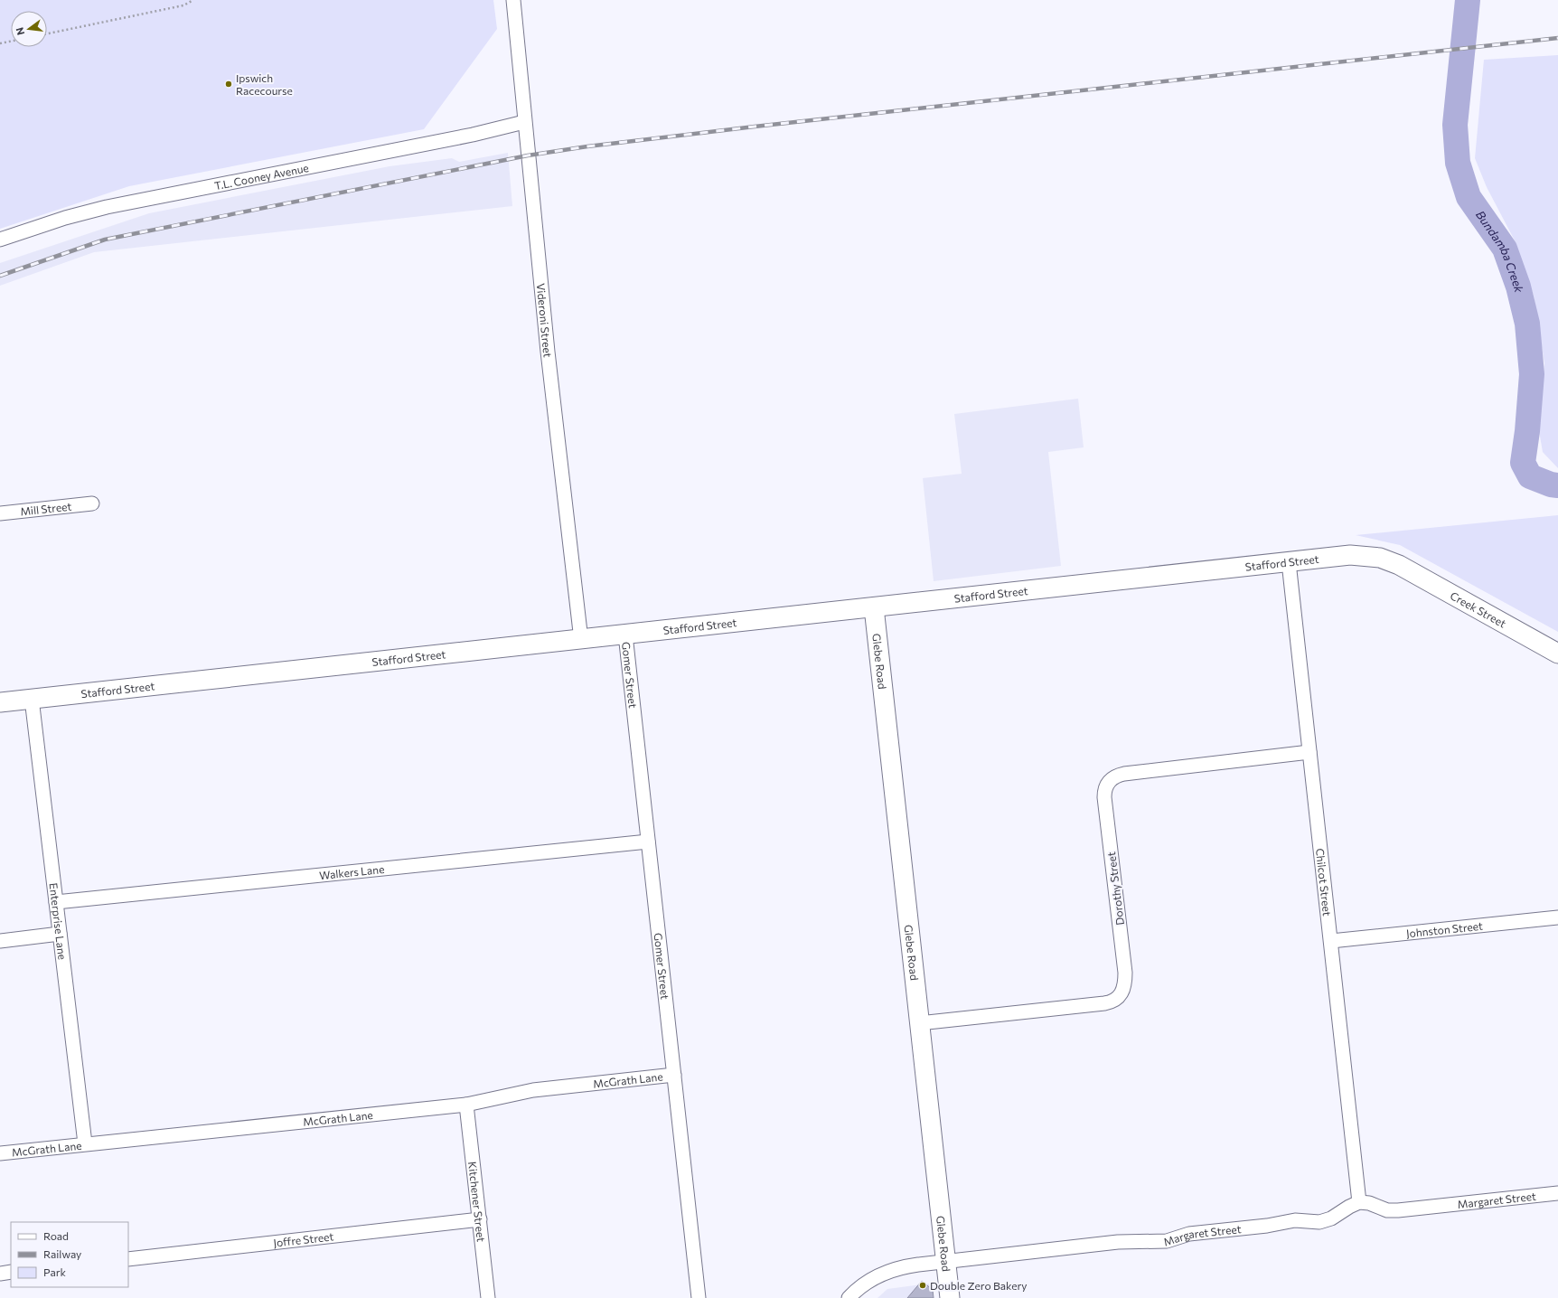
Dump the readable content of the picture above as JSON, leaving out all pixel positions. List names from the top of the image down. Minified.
{"streets":{"main road":["Stafford Street","Creek Street","Glebe Road"],"street":["T.L. Cooney Avenue","Videroni Street","Mill Street","Gomer Street","Walkers Lane","Chilcot Street","Dorothy Street","Enterprise Lane","Johnston Street","McGrath Lane","Margaret Street","Kitchener Street","Joffre Street"]},"crossings":[["T.L. Cooney Avenue","Videroni Street"],["Videroni Street","Stafford Street"],["Stafford Street","Creek Street"],["Stafford Street","Glebe Road"],["Stafford Street","Gomer Street"],["Stafford Street","Chilcot Street"],["Stafford Street","Enterprise Lane"],["Glebe Road","Dorothy Street"],["Glebe Road","Margaret Street"],["Gomer Street","Walkers Lane"],["Gomer Street","McGrath Lane"],["Walkers Lane","Enterprise Lane"],["Chilcot Street","Dorothy Street"],["Chilcot Street","Johnston Street"],["Chilcot Street","Margaret Street"],["Enterprise Lane","McGrath Lane"],["McGrath Lane","Kitchener Street"],["Kitchener Street","Joffre Street"]],"water":["Bundamba Creek"],"places":["Ipswich Racecourse","Double Zero Bakery"],"legend":["Road","Railway","Park"],"north":"left"}
